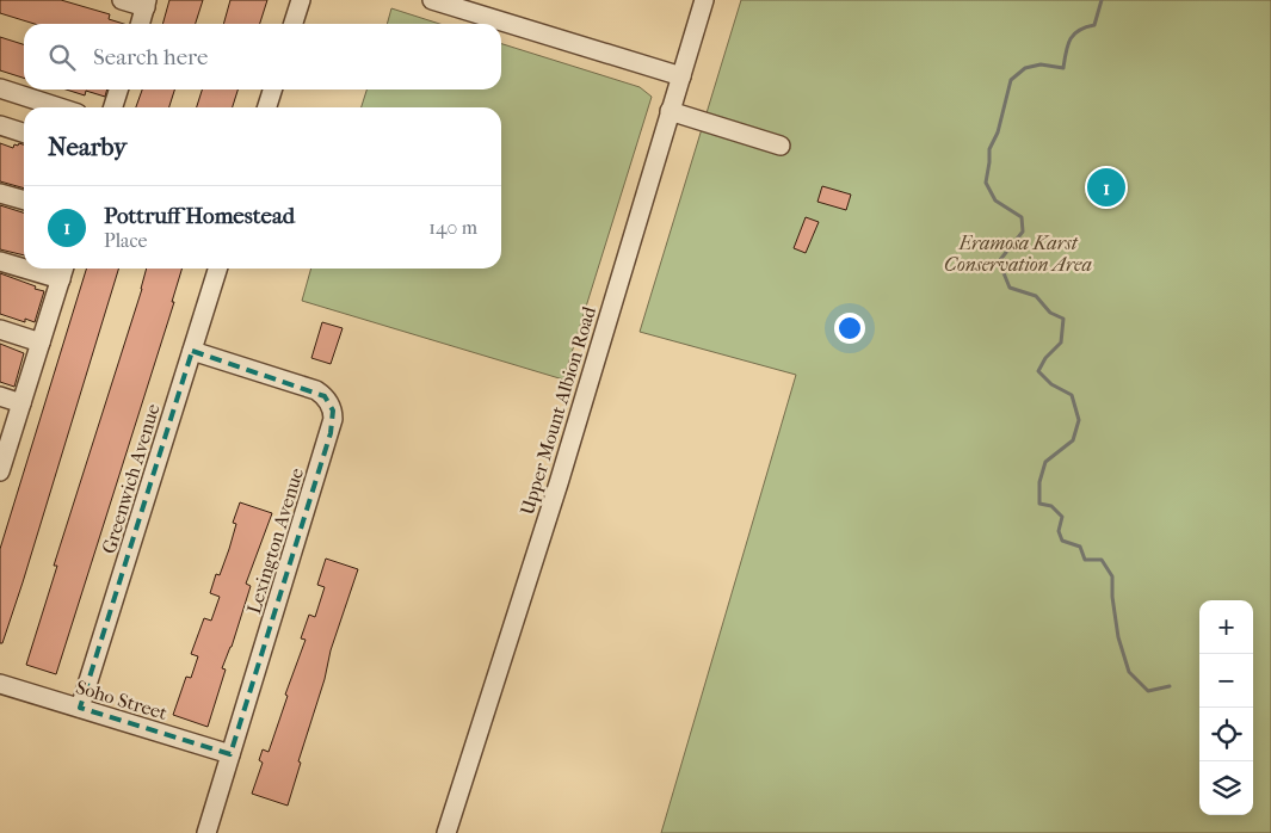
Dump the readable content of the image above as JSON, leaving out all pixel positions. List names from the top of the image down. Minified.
{"streets":{"street":["Upper Mount Albion Road","Greenwich Avenue","Lexington Avenue","Soho Street"]},"crossings":[["Greenwich Avenue","Lexington Avenue"],["Greenwich Avenue","Soho Street"],["Lexington Avenue","Soho Street"]],"parks":["Eramosa Karst Conservation Area"],"page":{"search":"Search here","heading":"Nearby","pins":"1","list":[{"mark":"1","name":"Pottruff Homestead","note":"Place","value":"140 m"}],"map_buttons":["+","−"]}}
